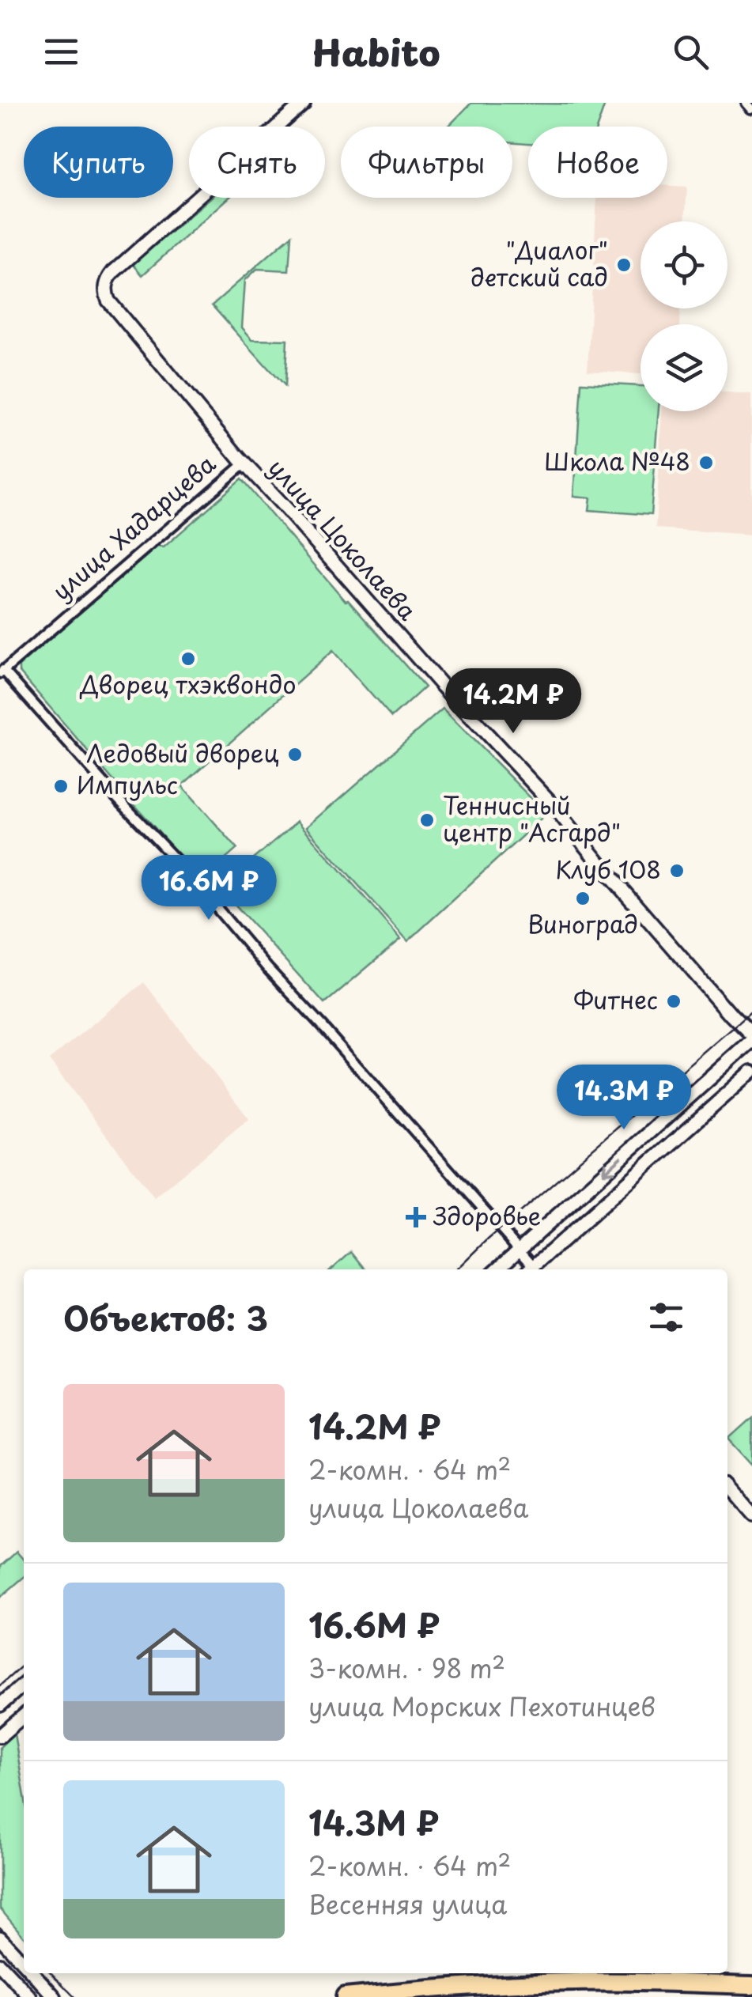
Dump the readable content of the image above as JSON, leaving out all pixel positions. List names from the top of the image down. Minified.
{"streets":{"street":["улица Хадарцева","улица Цоколаева"]},"crossings":[["улица Хадарцева","улица Цоколаева"]],"places":{"other":["\"Диалог\" детский сад","Школа №48","Дворец тхэквондо","Ледовый дворец","Импульс","Теннисный центр \"Асгард\"","Клуб 108","Виноград","Фитнес"],"health":["Здоровье"]},"page":{"header":"Habito","chip":["Купить","Снять","Фильтры","Новое"],"price":["14.2M ₽","16.6M ₽","14.3M ₽"],"heading":"Объектов: 3","list":[{"name":"14.2M ₽","note":"2-комн. · 64 m² · улица Цоколаева"},{"name":"16.6M ₽","note":"3-комн. · 98 m² · улица Морских Пехотинцев"},{"name":"14.3M ₽","note":"2-комн. · 64 m² · Весенняя улица"}]}}
